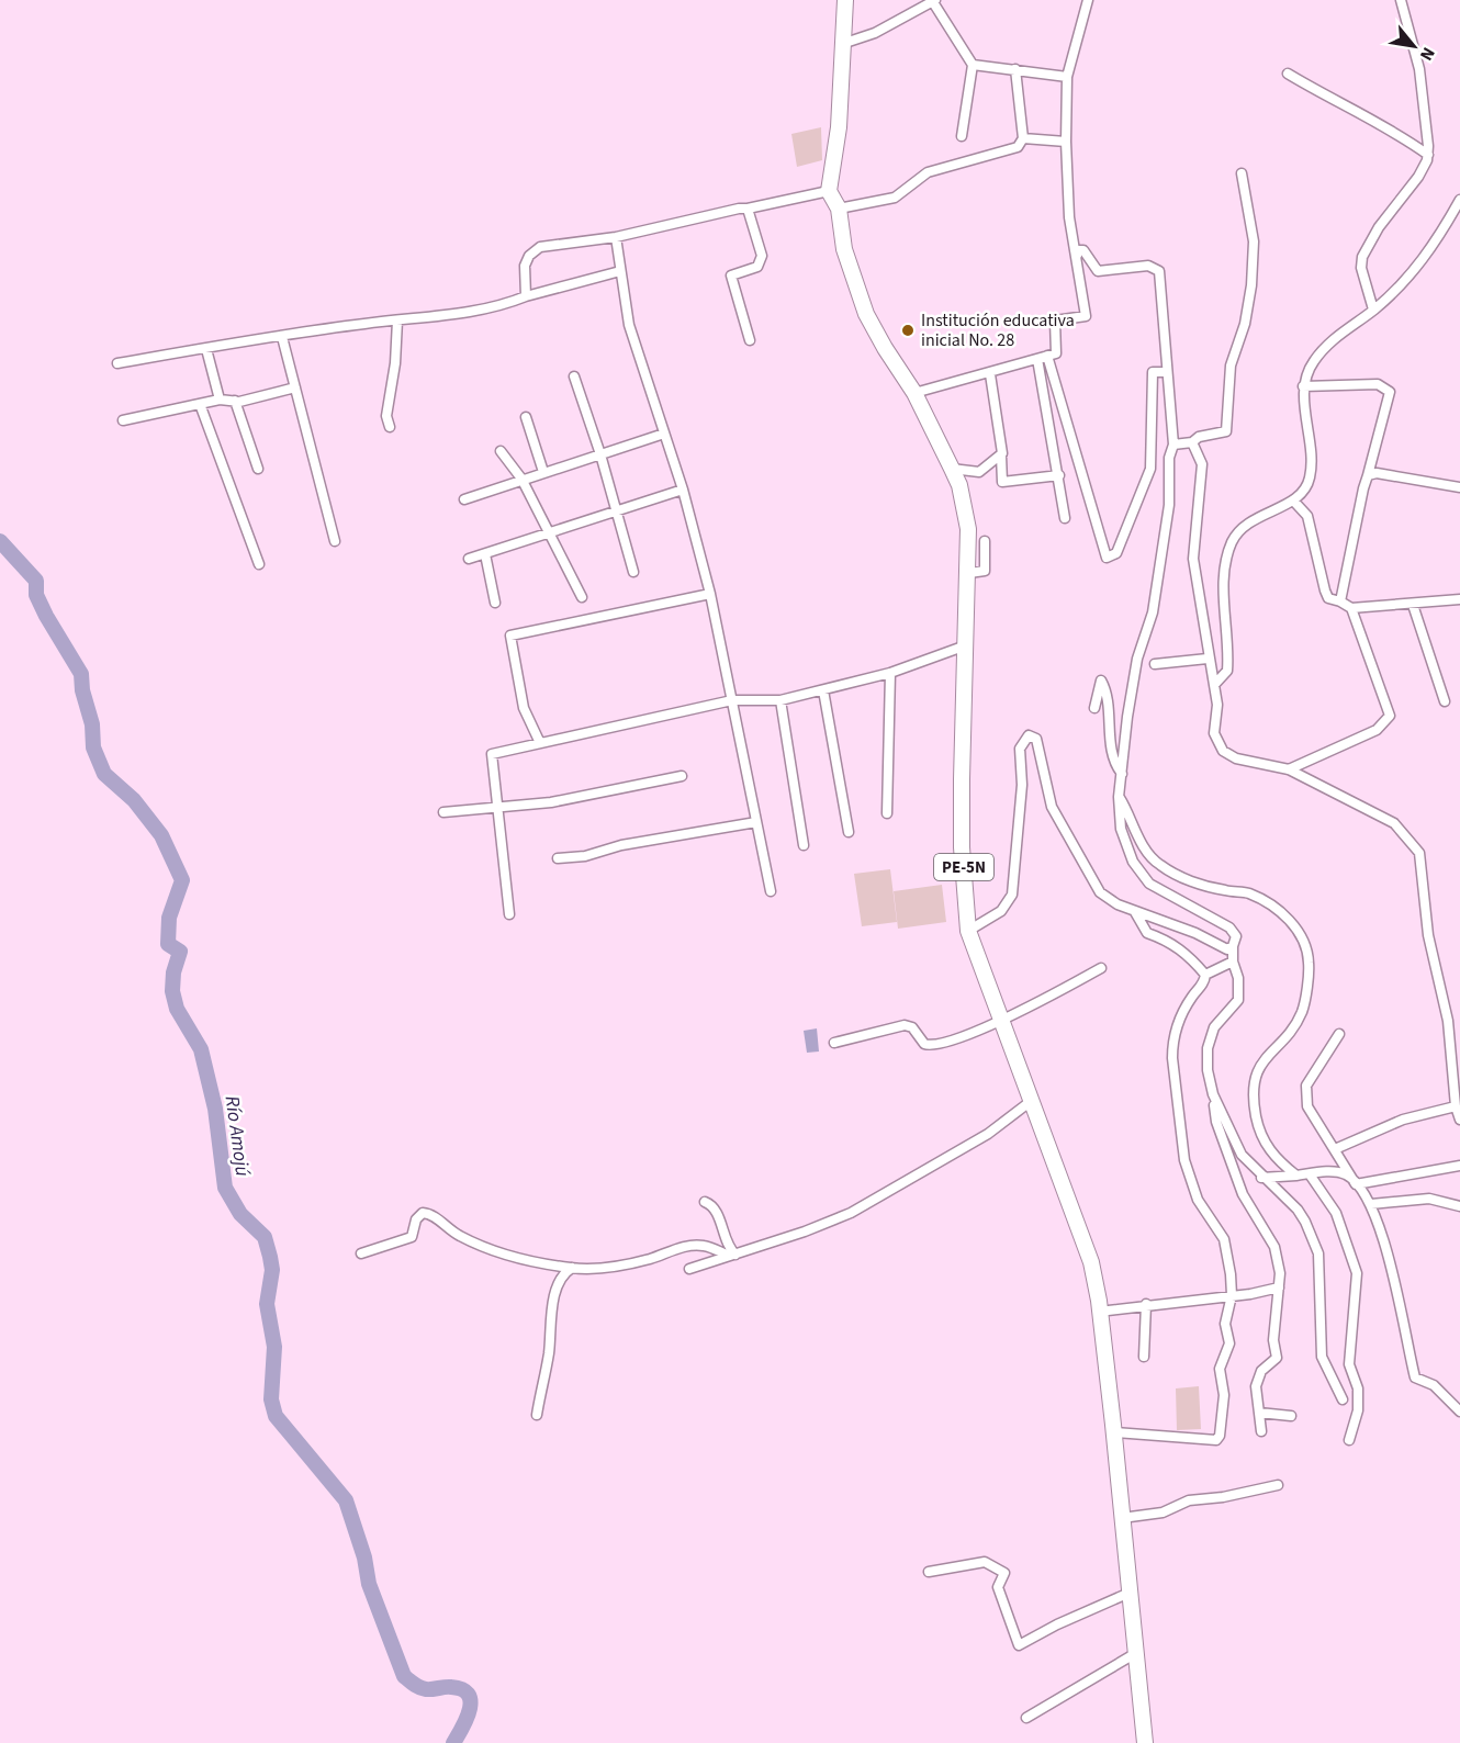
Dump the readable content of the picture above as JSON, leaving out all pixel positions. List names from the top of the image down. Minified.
{"streets":{"highway":["PE-5N"]},"water":["Río Amojú"],"places":["Institución educativa inicial No. 28"],"north":"bottom right"}
